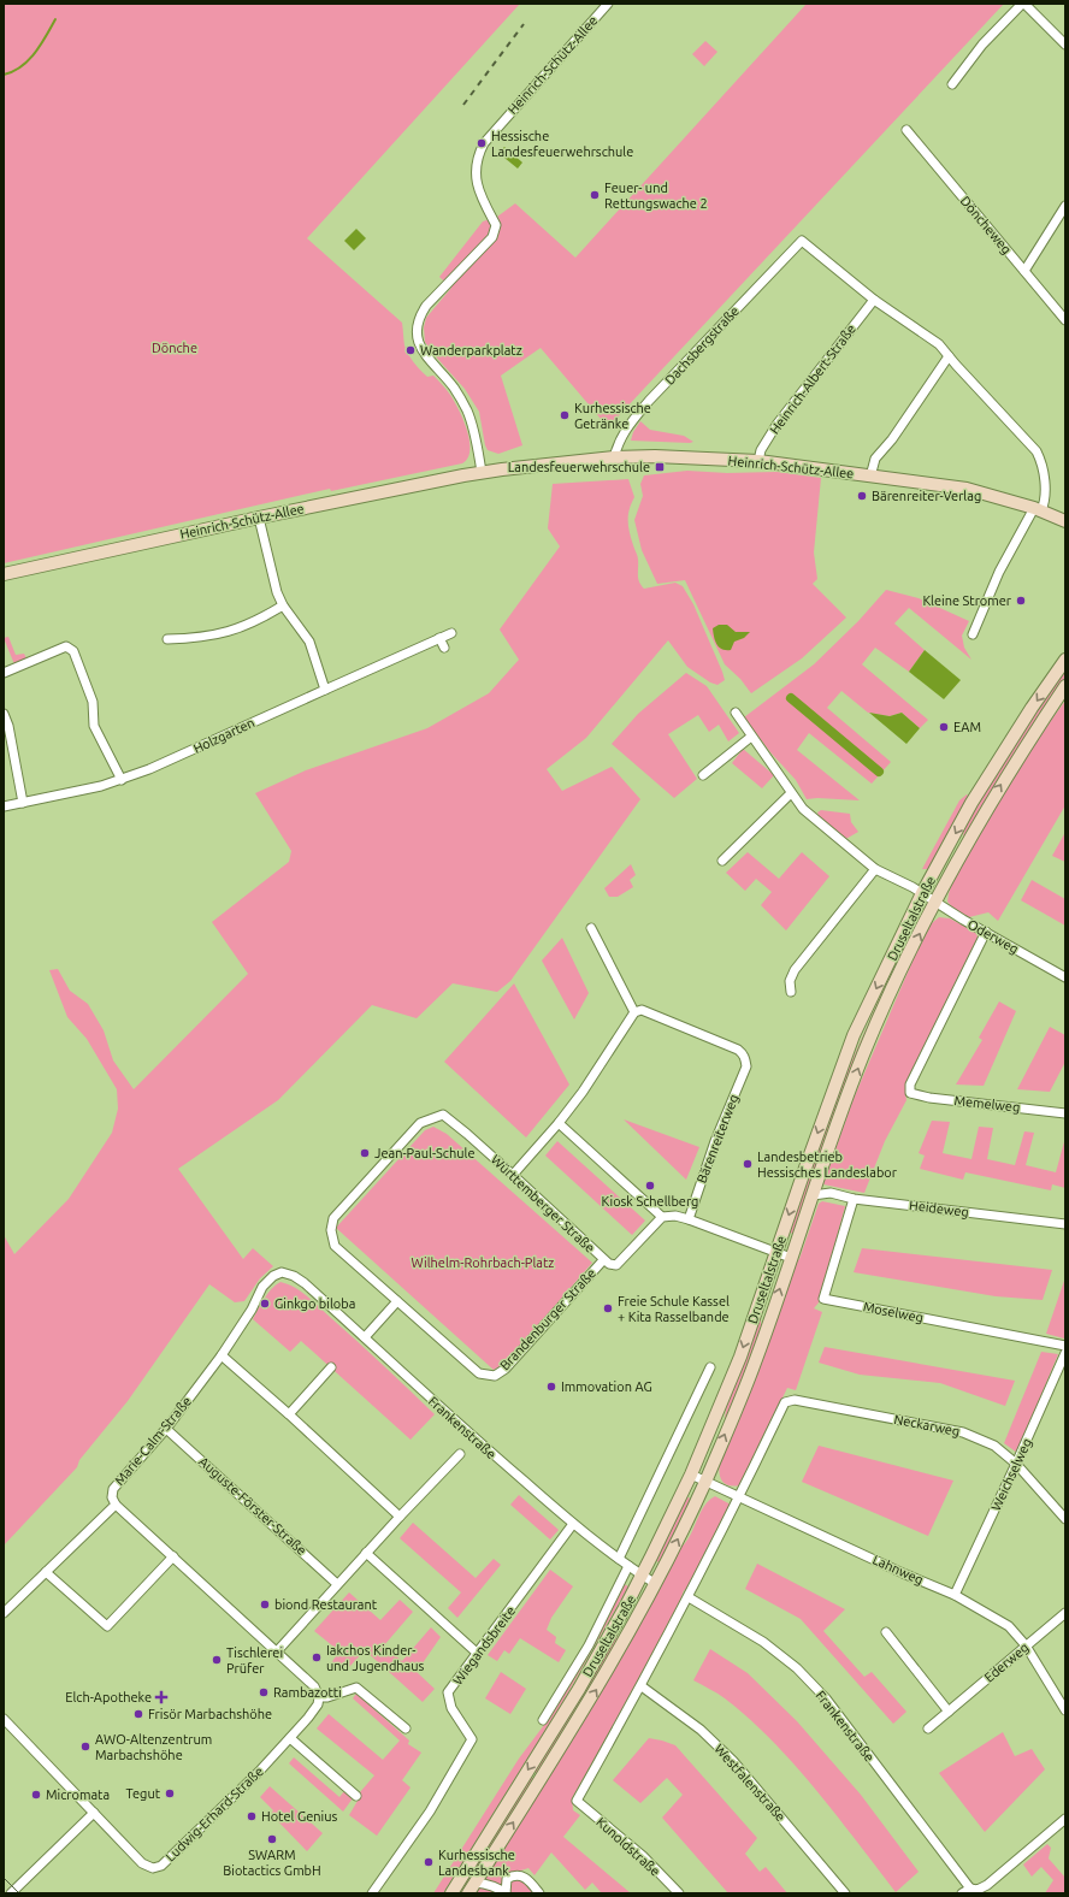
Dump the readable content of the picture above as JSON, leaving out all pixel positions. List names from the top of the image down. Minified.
{"streets":{"main road":["Heinrich-Schütz-Allee","Druseltalstraße"],"street":["Döncheweg","Dachsbergstraße","Heinrich-Albert-Straße","Holzgarten","Oderweg","Memelweg","Bärenreiterweg","Württemberger Straße","Heideweg","Moselweg","Brandenburger Straße","Neckarweg","Frankenstraße","Marie-Calm-Straße","Weichselweg","Auguste-Förster-Straße","Lahnweg","Wiegandsbreite","Ederweg","Westfalenstraße","Ludwig-Erhard-Straße","Kunoldstraße"]},"crossings":[["Heinrich-Schütz-Allee","Dachsbergstraße"],["Heinrich-Schütz-Allee","Heinrich-Albert-Straße"],["Dachsbergstraße","Heinrich-Albert-Straße"],["Druseltalstraße","Oderweg"],["Druseltalstraße","Heideweg"],["Druseltalstraße","Frankenstraße"],["Druseltalstraße","Lahnweg"],["Oderweg","Memelweg"],["Württemberger Straße","Brandenburger Straße"],["Heideweg","Moselweg"],["Neckarweg","Weichselweg"],["Neckarweg","Lahnweg"],["Frankenstraße","Marie-Calm-Straße"],["Frankenstraße","Wiegandsbreite"],["Marie-Calm-Straße","Auguste-Förster-Straße"],["Weichselweg","Lahnweg"],["Lahnweg","Ederweg"],["Westfalenstraße","Kunoldstraße"]],"parks":["Dönche","Wilhelm-Rohrbach-Platz"],"places":{"other":["Hessische Landesfeuerwehrschule","Feuer- und Rettungswache 2","Wanderparkplatz","Kurhessische Getränke","Bärenreiter-Verlag","Kleine Stromer","EAM","Jean-Paul-Schule","Landesbetrieb Hessisches Landeslabor","Kiosk Schellberg","Ginkgo biloba","Freie Schule Kassel + Kita Rasselbande","Immovation AG","biond Restaurant","Iakchos Kinder- und Jugendhaus","Tischlerei Prüfer","Rambazotti","Frisör Marbachshöhe","AWO-Altenzentrum Marbachshöhe","Tegut","Micromata","Hotel Genius","SWARM Biotactics GmbH","Kurhessische Landesbank"],"transit":["Landesfeuerwehrschule"],"health":["Elch-Apotheke"]}}
